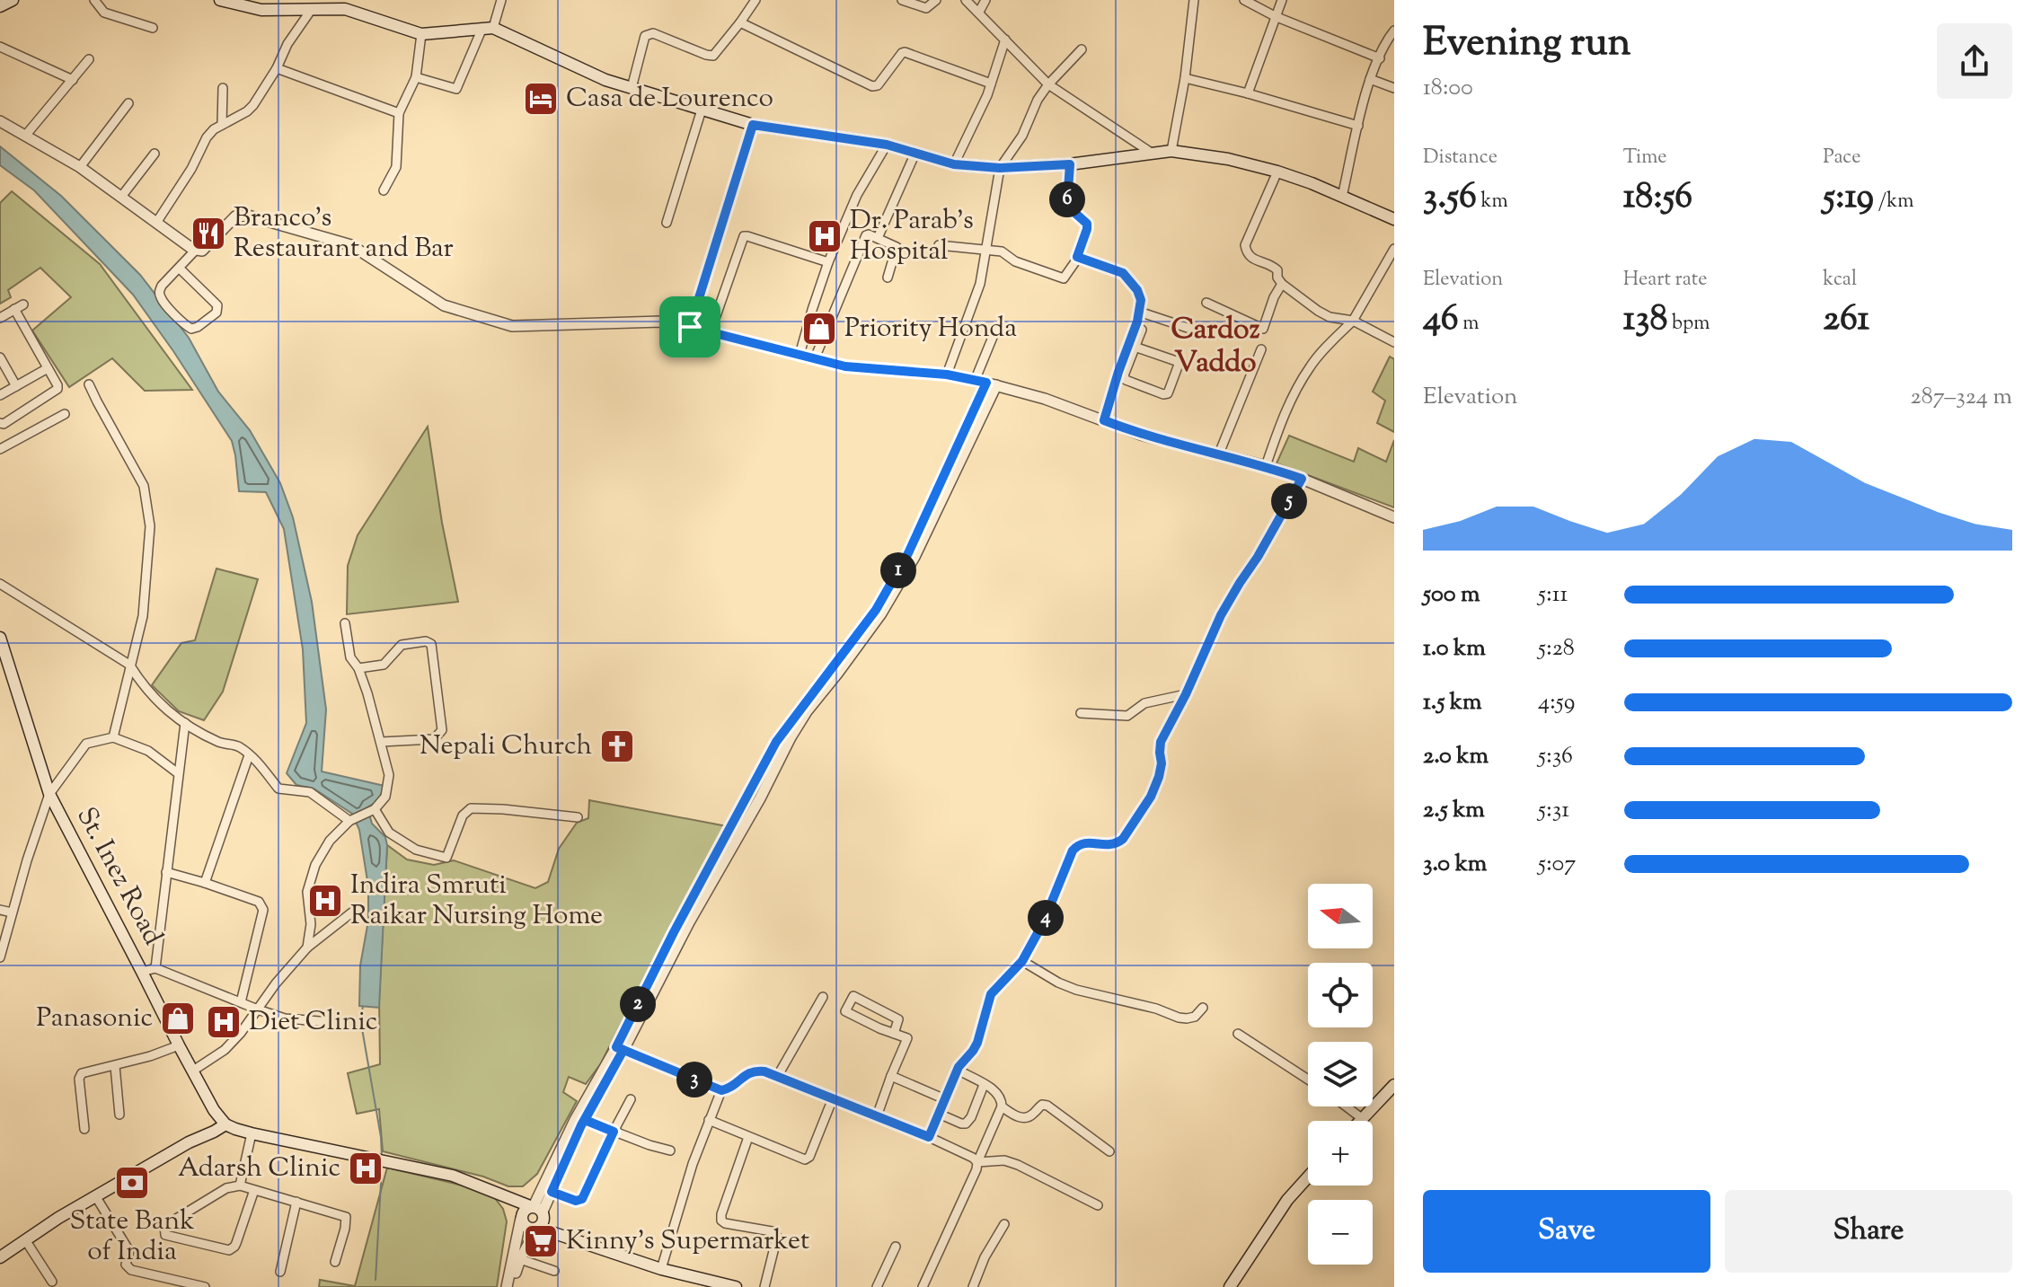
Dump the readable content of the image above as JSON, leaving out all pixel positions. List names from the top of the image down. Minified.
{"streets":{"main road":["St. Inez Road"]},"districts":["Cardoz Vaddo"],"places":{"hotel":["Casa de Lourenco"],"restaurant":["Branco's Restaurant and Bar"],"hospital":["Dr. Parab's Hospital","Indira Smruti Raikar Nursing Home","Diet Clinic","Adarsh Clinic"],"shop":["Priority Honda","Panasonic"],"church":["Nepali Church"],"bank":["State Bank of India"],"supermarket":["Kinny's Supermarket"]},"north":"left","page":{"heading":["Evening run","18:00"],"stats":[["Distance","3.56 km"],["Time","18:56"],["Pace","5:19 /km"],["Elevation","46 m"],["Heart rate","138 bpm"],["kcal","261"]],"pins":["6","5","1","4","2","3"],"chart":["Elevation","287–324 m"],"list":[{"name":"500 m","note":"5:11"},{"name":"1.0 km","note":"5:28"},{"name":"1.5 km","note":"4:59"},{"name":"2.0 km","note":"5:36"},{"name":"2.5 km","note":"5:31"},{"name":"3.0 km","note":"5:07"}],"map_buttons":["+","−"],"buttons":["Save","Share"]}}
